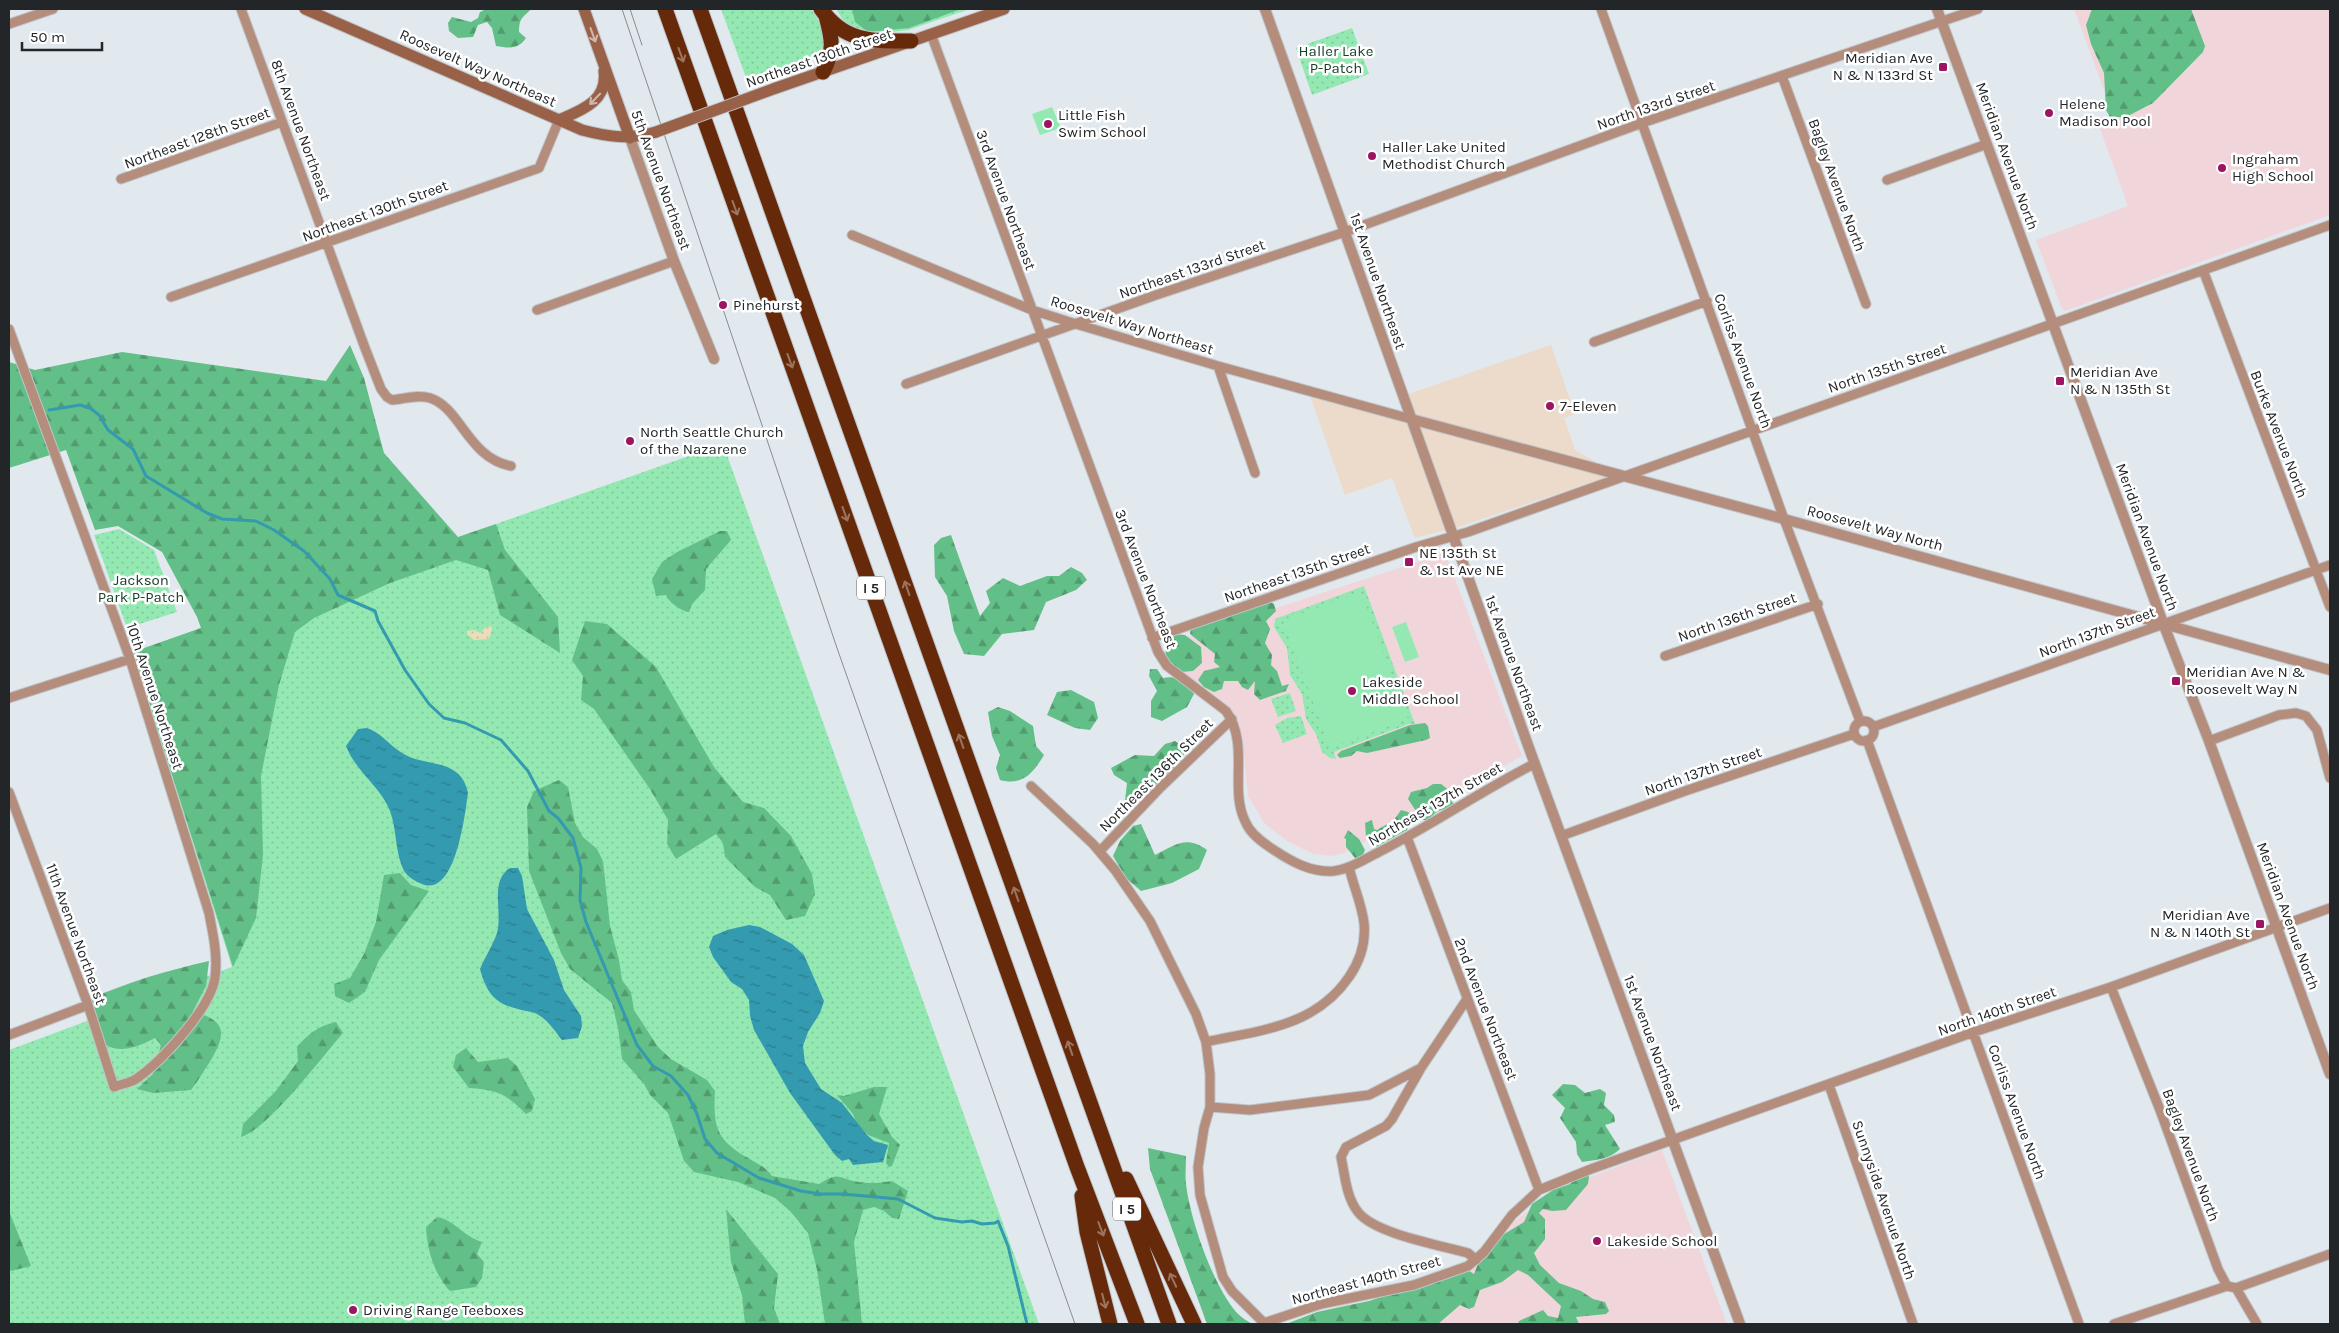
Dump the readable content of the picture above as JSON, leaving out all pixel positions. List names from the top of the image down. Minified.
{"streets":{"highway":["I 5"],"main road":["Northeast 130th Street","Roosevelt Way Northeast","5th Avenue Northeast"],"street":["North 133rd Street","8th Avenue Northeast","Northeast 128th Street","Meridian Avenue North","Bagley Avenue North","3rd Avenue Northeast","Northeast 133rd Street","1st Avenue Northeast","Corliss Avenue North","North 135th Street","Burke Avenue North","Roosevelt Way North","Northeast 135th Street","North 136th Street","North 137th Street","10th Avenue Northeast","Northeast 136th Street","Northeast 137th Street","11th Avenue Northeast","2nd Avenue Northeast","North 140th Street","Sunnyside Avenue North","Northeast 140th Street"]},"crossings":[["Northeast 130th Street","Roosevelt Way Northeast"],["Northeast 130th Street","8th Avenue Northeast"],["Northeast 130th Street","3rd Avenue Northeast"],["Roosevelt Way Northeast","5th Avenue Northeast"],["Roosevelt Way Northeast","3rd Avenue Northeast"],["Roosevelt Way Northeast","Northeast 133rd Street"],["Roosevelt Way Northeast","1st Avenue Northeast"],["Roosevelt Way Northeast","Roosevelt Way North"],["North 133rd Street","Meridian Avenue North"],["North 133rd Street","Bagley Avenue North"],["North 133rd Street","Northeast 133rd Street"],["North 133rd Street","1st Avenue Northeast"],["North 133rd Street","Corliss Avenue North"],["8th Avenue Northeast","Northeast 128th Street"],["Meridian Avenue North","North 135th Street"],["Meridian Avenue North","Roosevelt Way North"],["Meridian Avenue North","North 137th Street"],["Meridian Avenue North","North 140th Street"],["Bagley Avenue North","North 140th Street"],["3rd Avenue Northeast","Northeast 133rd Street"],["3rd Avenue Northeast","Northeast 135th Street"],["3rd Avenue Northeast","Northeast 136th Street"],["Northeast 133rd Street","1st Avenue Northeast"],["1st Avenue Northeast","North 135th Street"],["1st Avenue Northeast","Roosevelt Way North"],["1st Avenue Northeast","Northeast 135th Street"],["1st Avenue Northeast","North 137th Street"],["1st Avenue Northeast","Northeast 137th Street"],["1st Avenue Northeast","North 140th Street"],["1st Avenue Northeast","Northeast 140th Street"],["Corliss Avenue North","North 135th Street"],["Corliss Avenue North","Roosevelt Way North"],["Corliss Avenue North","North 136th Street"],["Corliss Avenue North","North 137th Street"],["Corliss Avenue North","North 140th Street"],["North 135th Street","Burke Avenue North"],["North 135th Street","Roosevelt Way North"],["North 135th Street","Northeast 135th Street"],["Burke Avenue North","North 137th Street"],["Roosevelt Way North","North 137th Street"],["10th Avenue Northeast","11th Avenue Northeast"],["Northeast 137th Street","2nd Avenue Northeast"],["2nd Avenue Northeast","Northeast 140th Street"],["North 140th Street","Sunnyside Avenue North"],["North 140th Street","Northeast 140th Street"]],"parks":["Haller Lake P-Patch","Jackson Park P-Patch"],"places":{"transit":["Meridian Ave N & N 133rd St","Meridian Ave N & N 135th St","NE 135th St & 1st Ave NE","Meridian Ave N & Roosevelt Way N","Meridian Ave N & N 140th St"],"other":["Helene Madison Pool","Little Fish Swim School","Haller Lake United Methodist Church","Ingraham High School","Pinehurst","7-Eleven","North Seattle Church of the Nazarene","Lakeside Middle School","Lakeside School","Driving Range Teeboxes"]},"scale_bar":"50 m"}
